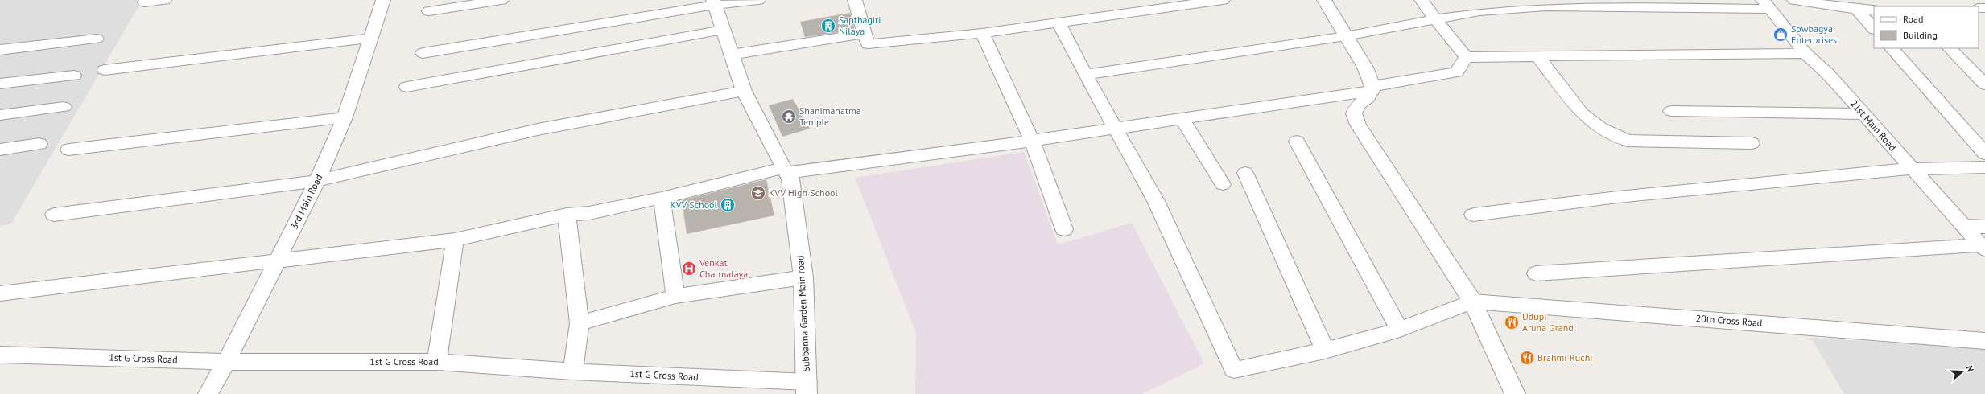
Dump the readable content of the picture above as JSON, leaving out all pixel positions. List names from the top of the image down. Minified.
{"streets":{"street":["21st Main Road","3rd Main Road","Subbanna Garden Main road","20th Cross Road","1st G Cross Road"]},"crossings":[["3rd Main Road","1st G Cross Road"],["Subbanna Garden Main road","1st G Cross Road"]],"places":{"building":["Sapthagiri Nilaya","KVV School"],"shop":["Sowbagya Enterprises"],"temple":["Shanimahatma Temple"],"school or university":["KVV High School"],"hospital":["Venkat Charmalaya"],"restaurant":["Udupi Aruna Grand","Brahmi Ruchi"]},"legend":["Road","Building"],"north":"right"}
